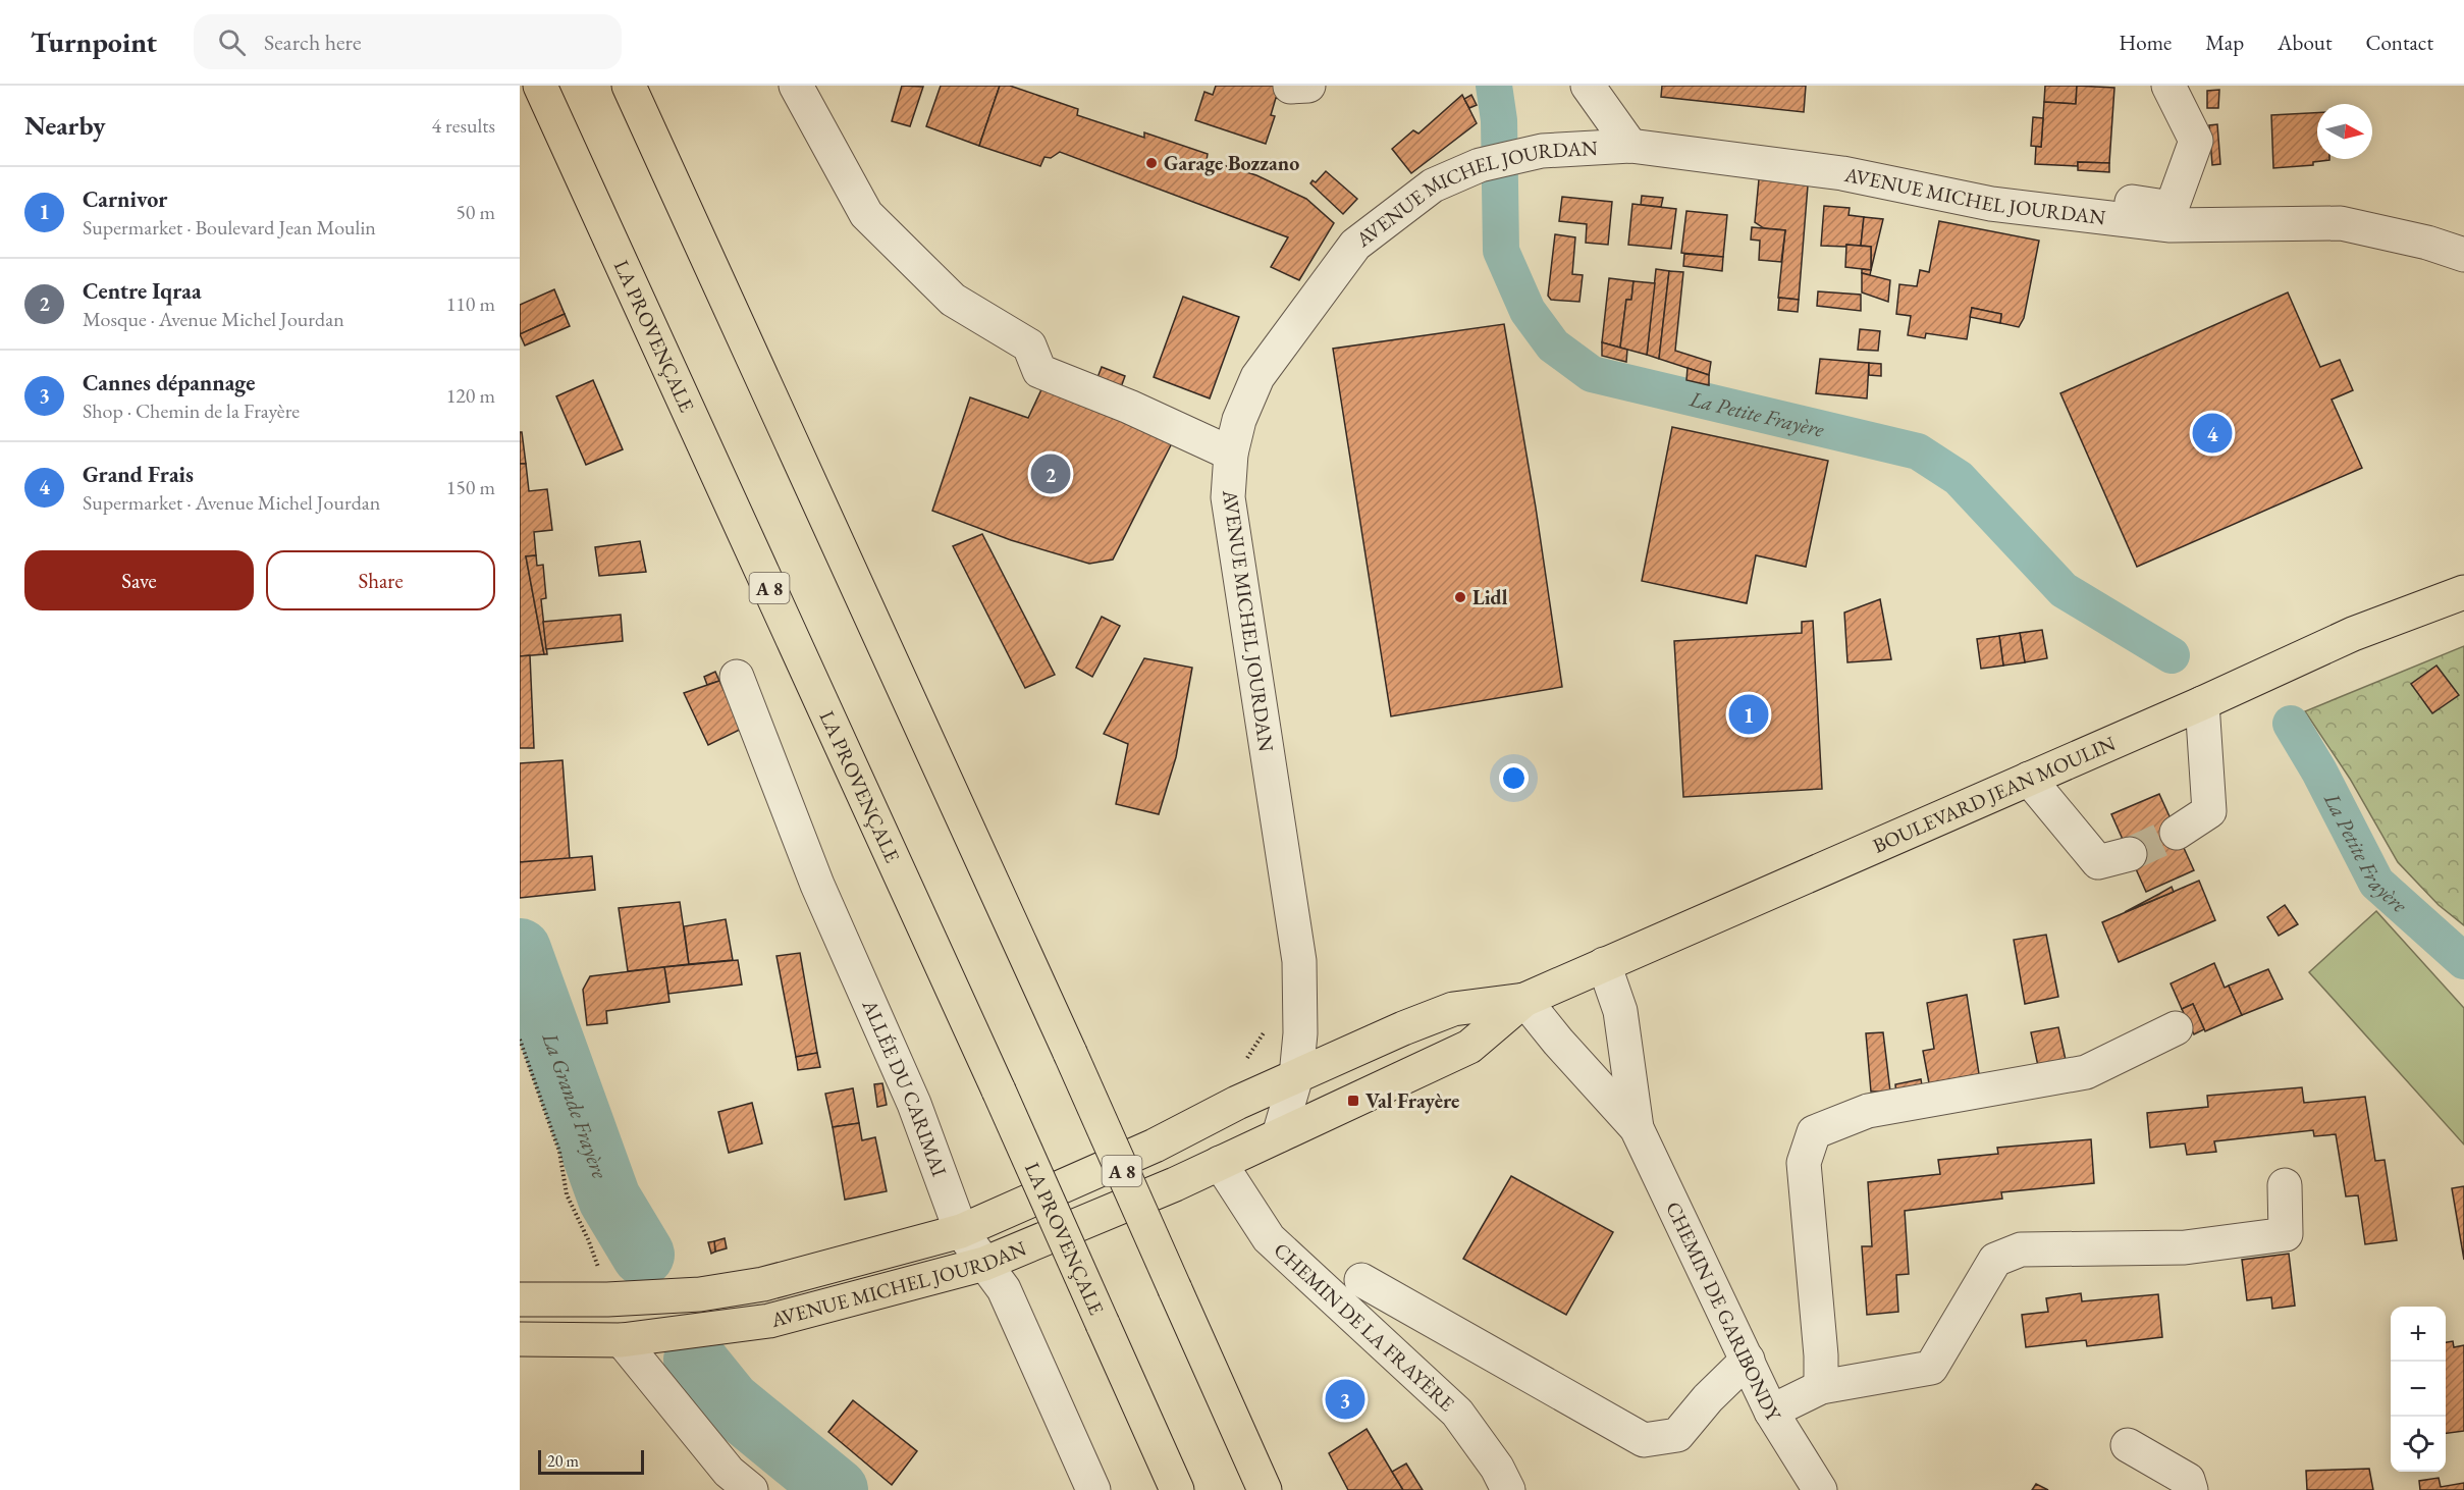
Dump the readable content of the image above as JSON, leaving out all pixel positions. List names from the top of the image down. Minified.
{"streets":{"main road":["AVENUE MICHEL JOURDAN","LA PROVENÇALE","A 8","BOULEVARD JEAN MOULIN"],"street":["ALLÉE DU CARIMAI","CHEMIN DE GARIBONDY","CHEMIN DE LA FRAYÈRE"]},"crossings":[["AVENUE MICHEL JOURDAN","BOULEVARD JEAN MOULIN"],["AVENUE MICHEL JOURDAN","ALLÉE DU CARIMAI"],["AVENUE MICHEL JOURDAN","CHEMIN DE GARIBONDY"],["AVENUE MICHEL JOURDAN","CHEMIN DE LA FRAYÈRE"],["BOULEVARD JEAN MOULIN","CHEMIN DE GARIBONDY"]],"water":["La Petite Frayère","La Grande Frayère"],"places":{"other":["Garage Bozzano","Lidl"],"transit":["Val Frayère"]},"scale_bar":"20 m","north":"right","page":{"header":"Turnpoint","search":"Search here","nav":["Home","Map","About","Contact"],"heading":["Nearby","4 results"],"list":[{"mark":"1","name":"Carnivor","note":"Supermarket · Boulevard Jean Moulin","value":"50 m"},{"mark":"2","name":"Centre Iqraa","note":"Mosque · Avenue Michel Jourdan","value":"110 m"},{"mark":"3","name":"Cannes dépannage","note":"Shop · Chemin de la Frayère","value":"120 m"},{"mark":"4","name":"Grand Frais","note":"Supermarket · Avenue Michel Jourdan","value":"150 m"}],"pins":["4","2","1","3"],"buttons":["Save","Share"],"map_buttons":["+","−"],"scale":"20 m"}}
